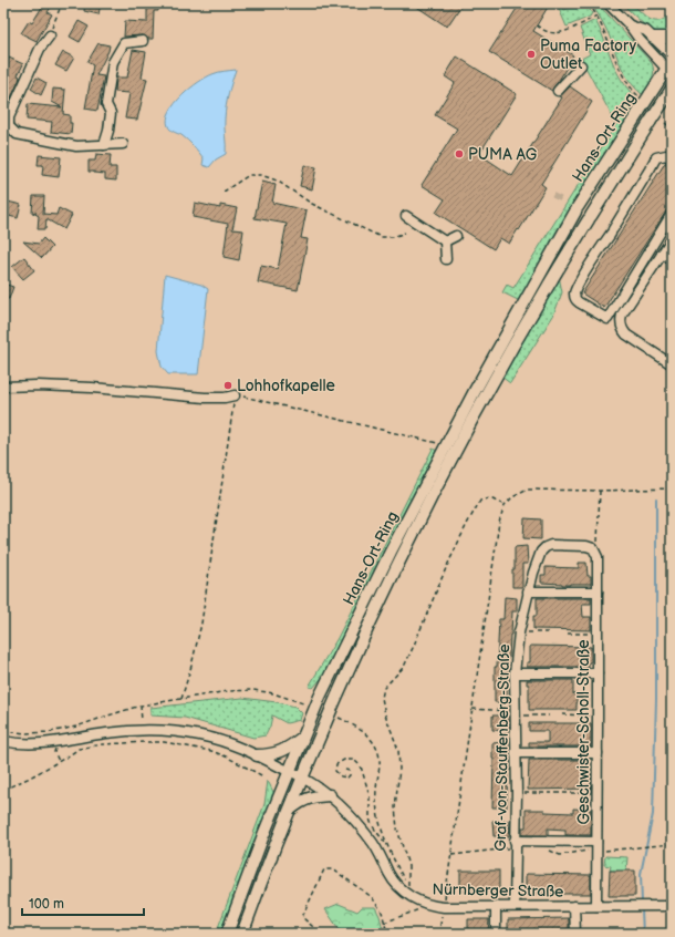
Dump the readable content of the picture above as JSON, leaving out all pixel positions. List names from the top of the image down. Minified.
{"streets":{"main road":["Hans-Ort-Ring"],"street":["Geschwister-Scholl-Straße","Graf-von-Stauffenberg-Straße","Nürnberger Straße"]},"crossings":[["Hans-Ort-Ring","Nürnberger Straße"],["Geschwister-Scholl-Straße","Graf-von-Stauffenberg-Straße"],["Geschwister-Scholl-Straße","Nürnberger Straße"],["Graf-von-Stauffenberg-Straße","Nürnberger Straße"]],"places":["Puma Factory Outlet","PUMA AG","Lohhofkapelle"],"scale_bar":"100 m"}
